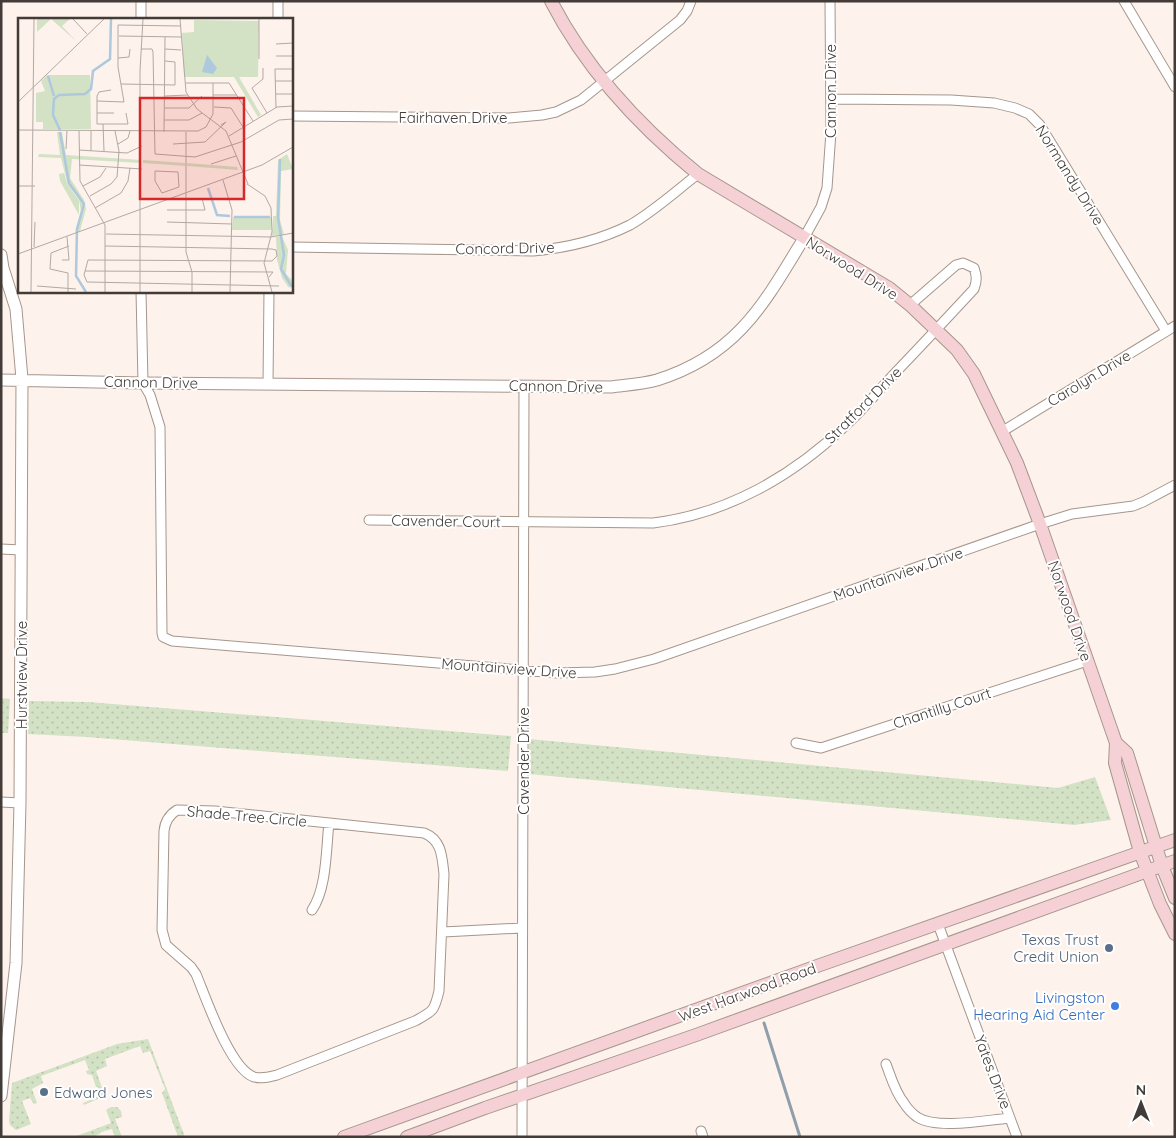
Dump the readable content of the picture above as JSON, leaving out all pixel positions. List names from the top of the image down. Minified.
{"streets":{"main road":["Norwood Drive","West Harwood Road"],"street":["Cannon Drive","Fairhaven Drive","Normandy Drive","Concord Drive","Carolyn Drive","Stratford Drive","Cavender Court","Mountainview Drive","Hurstview Drive","Chantilly Court","Cavender Drive","Shade Tree Circle","Yates Drive"]},"crossings":[["Cannon Drive","Normandy Drive"],["Cannon Drive","Norwood Drive"],["Cannon Drive","Mountainview Drive"],["Cannon Drive","Hurstview Drive"],["Cannon Drive","Cavender Drive"],["Fairhaven Drive","Norwood Drive"],["Normandy Drive","Carolyn Drive"],["Concord Drive","Norwood Drive"],["Norwood Drive","Carolyn Drive"],["Norwood Drive","Stratford Drive"],["Norwood Drive","Mountainview Drive"],["Norwood Drive","Chantilly Court"],["Norwood Drive","West Harwood Road"],["Stratford Drive","Cavender Court"],["Stratford Drive","Cavender Drive"],["Cavender Court","Cavender Drive"],["Mountainview Drive","Cavender Drive"],["Cavender Drive","West Harwood Road"],["West Harwood Road","Yates Drive"]],"places":["Texas Trust Credit Union","Livingston Hearing Aid Center","Edward Jones"],"north":"top"}
